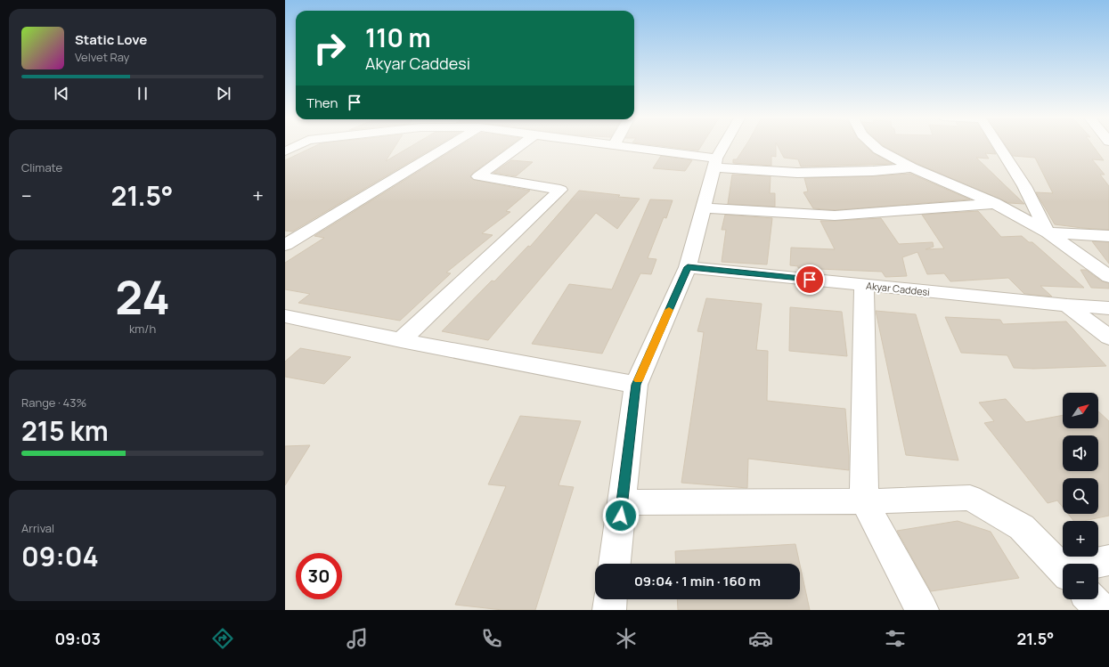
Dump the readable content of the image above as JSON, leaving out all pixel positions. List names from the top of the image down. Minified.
{"streets":{"street":["Akyar Caddesi"]},"north":"top right","page":{"turn":["110 m","Akyar Caddesi"],"song":["Static Love","Velvet Ray"],"then":"Then","tile":["Climate",["24","km/h"],["Range · 43%","215 km"],["Arrival","09:04"]],"heat":["−","21.5°","+"],"map_buttons":["+","−"],"limit":"30","trip":"09:04 · 1 min · 160 m","tabs":["09:03","21.5°"]}}
